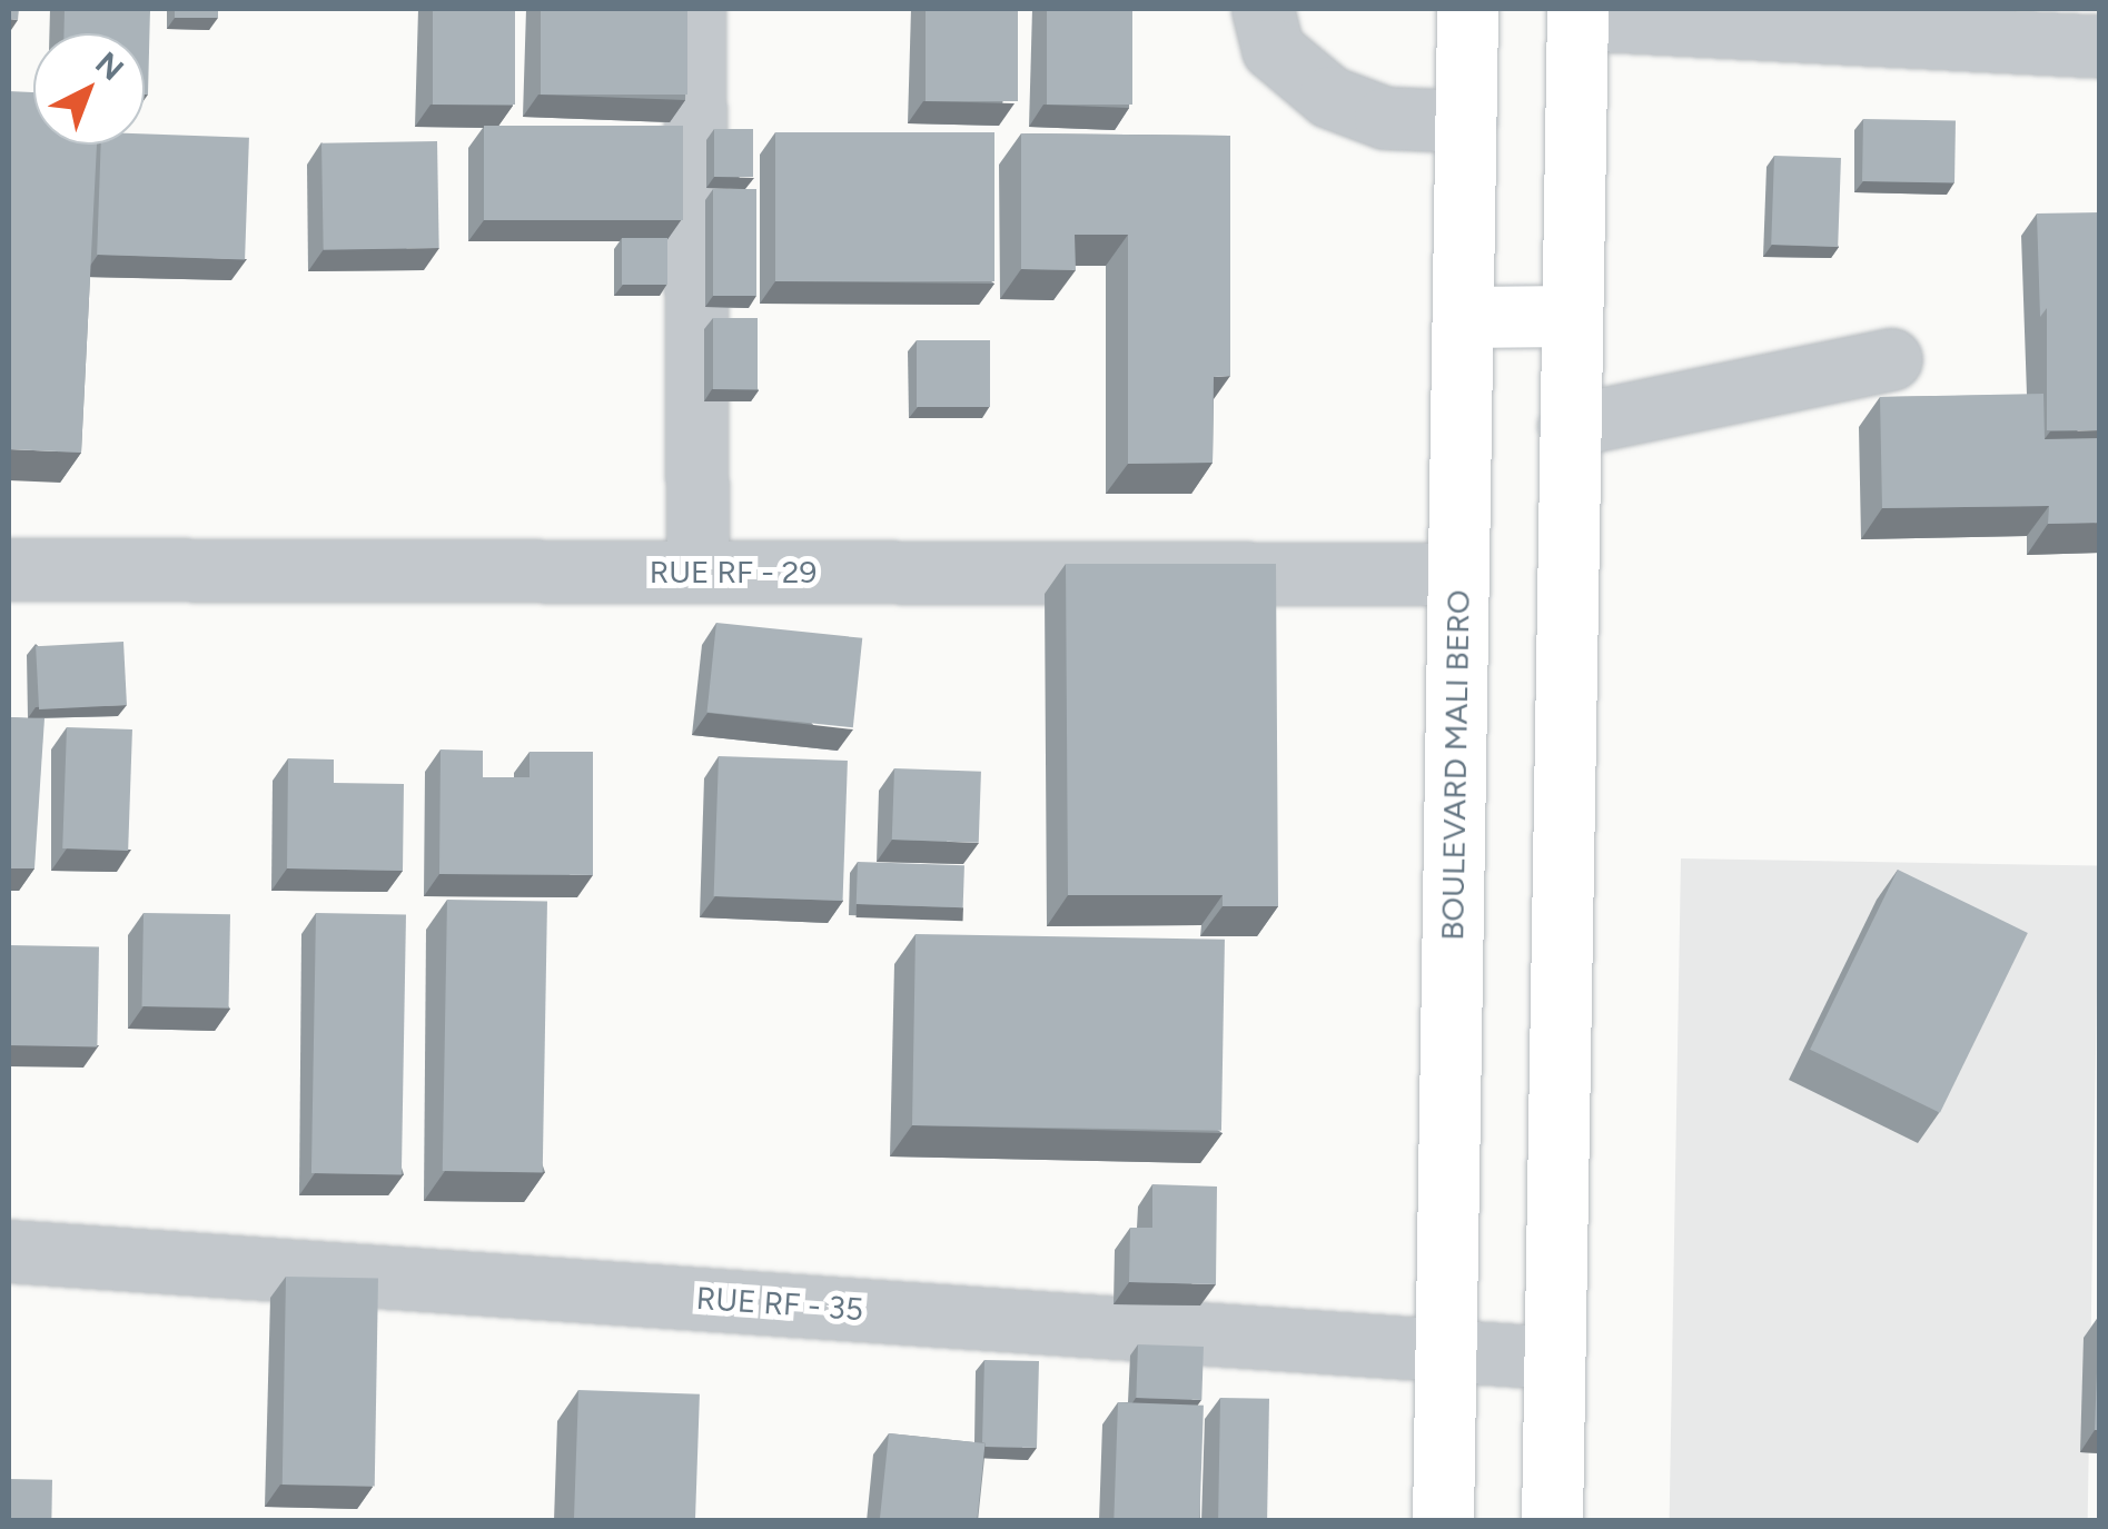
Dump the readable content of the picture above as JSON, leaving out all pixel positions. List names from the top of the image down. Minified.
{"streets":{"main road":["BOULEVARD MALI BERO"],"street":["RUE RF - 29","RUE RF - 35"]},"crossings":[["RUE RF - 29","BOULEVARD MALI BERO"],["BOULEVARD MALI BERO","RUE RF - 35"]],"north":"top right"}
